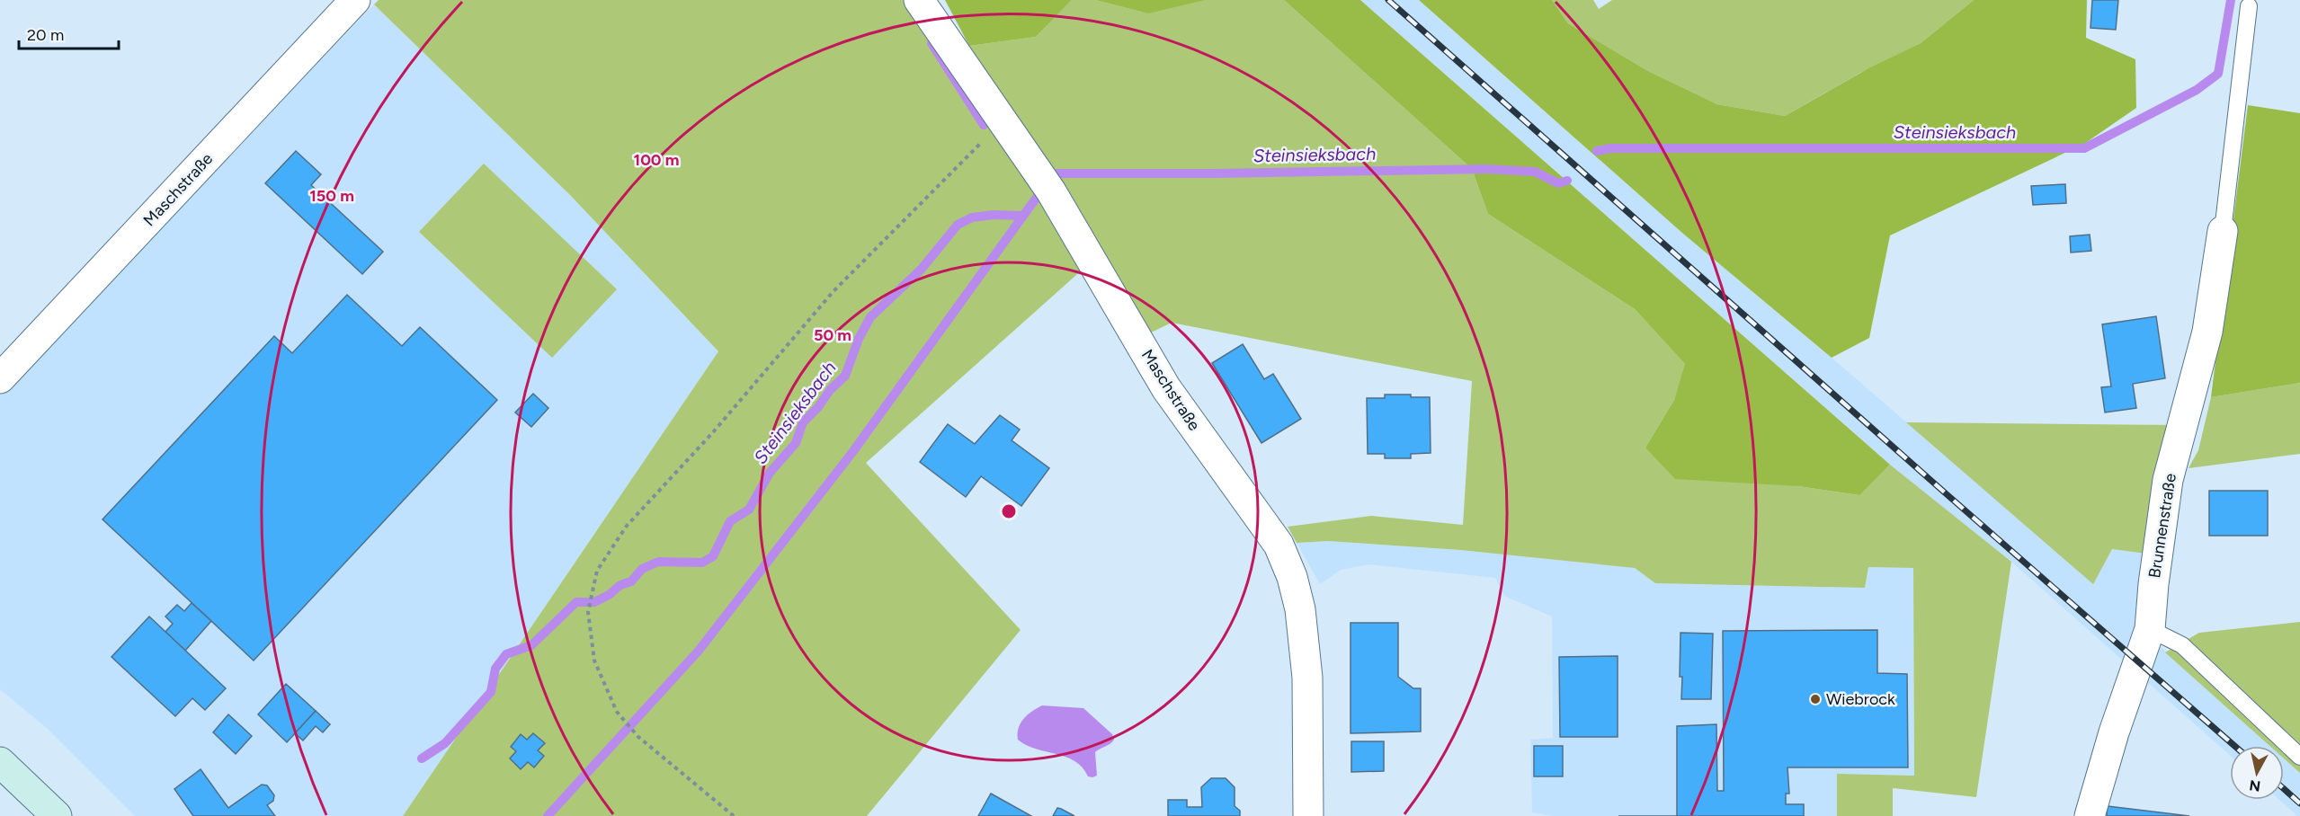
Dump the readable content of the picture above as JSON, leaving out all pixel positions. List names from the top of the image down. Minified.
{"streets":{"street":["Maschstraße","Brunnenstraße"]},"water":["Steinsieksbach"],"places":["Wiebrock"],"scale_bar":"20 m","north":"bottom","rings":["100 m","150 m","50 m"]}
